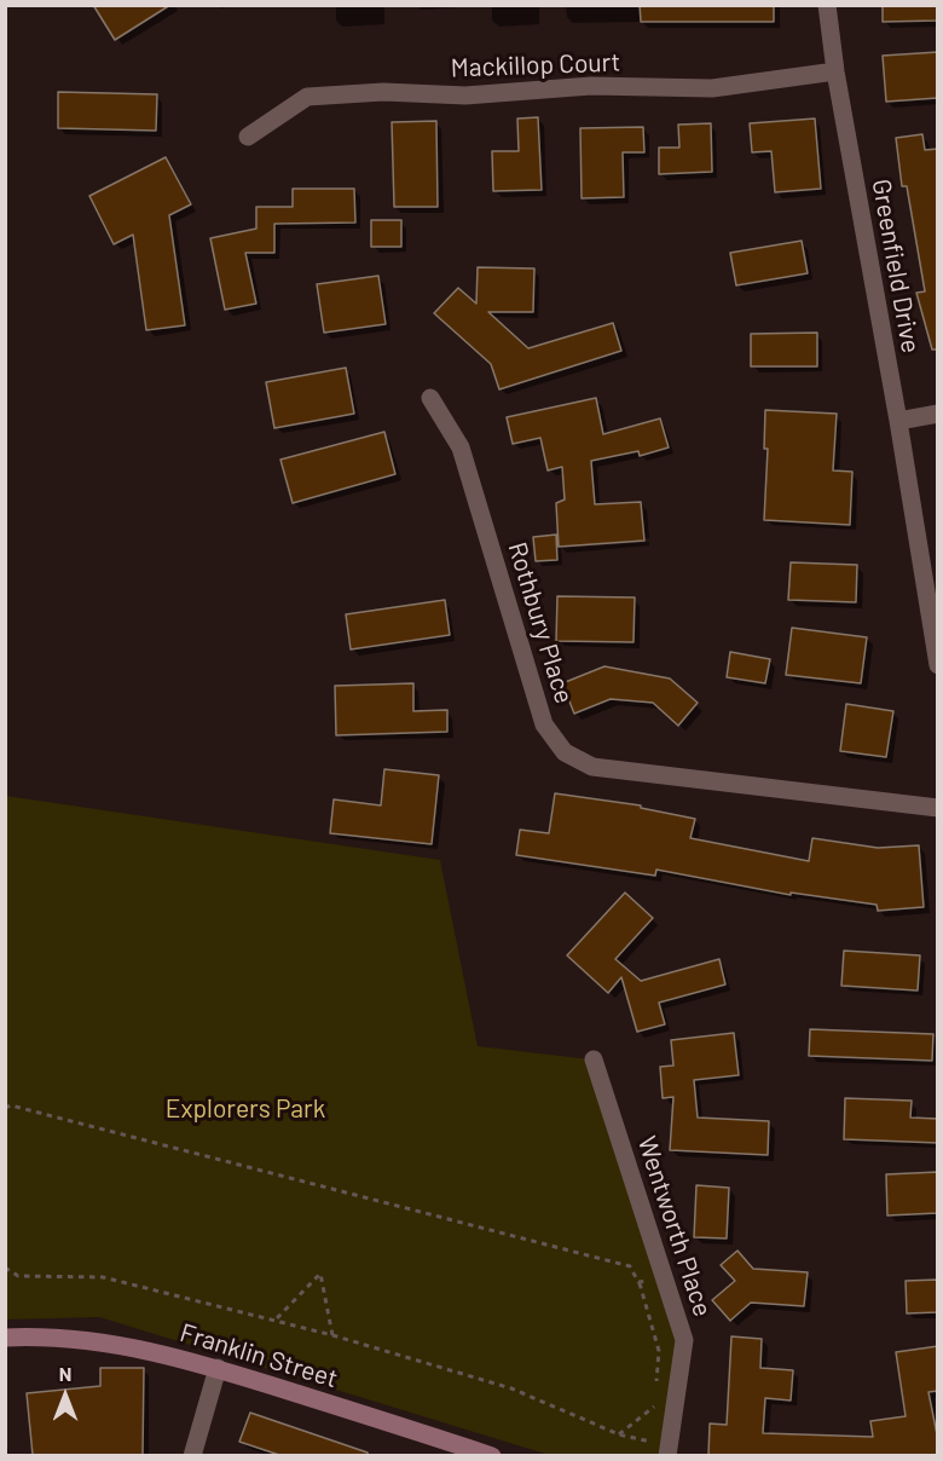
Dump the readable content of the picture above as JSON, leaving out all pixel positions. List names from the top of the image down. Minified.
{"streets":{"street":["Mackillop Court","Greenfield Drive","Rothbury Place","Wentworth Place","Franklin Street"]},"crossings":[["Mackillop Court","Greenfield Drive"]],"parks":["Explorers Park"],"north":"top"}
